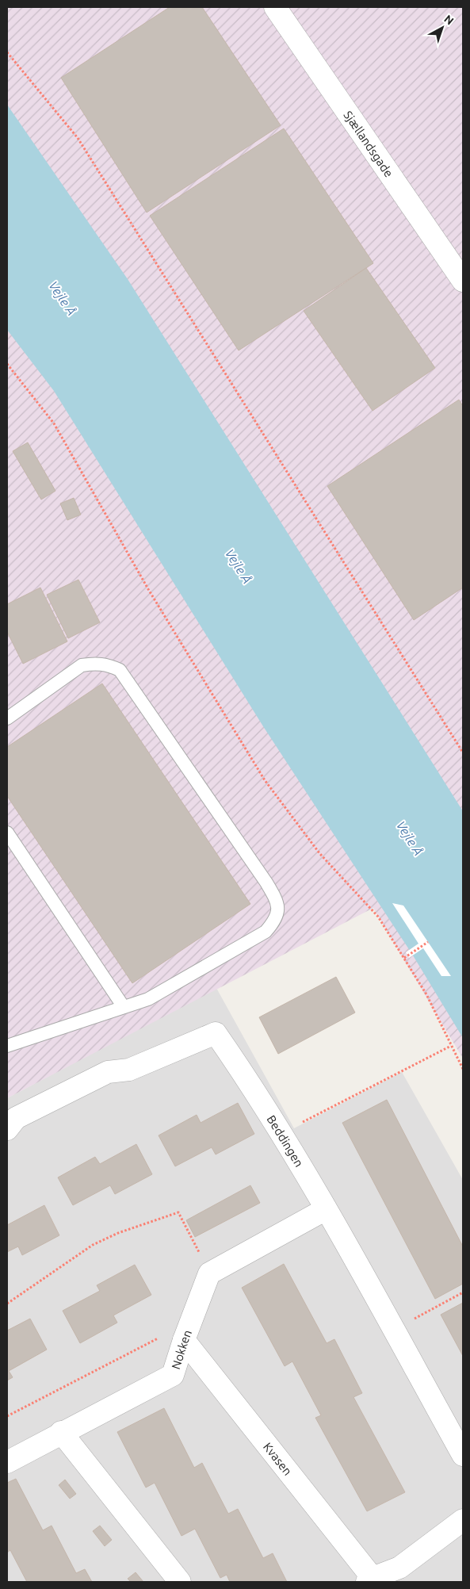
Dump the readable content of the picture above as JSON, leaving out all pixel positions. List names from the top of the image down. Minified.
{"streets":{"street":["Sjællandsgade","Beddingen","Nokken","Kvasen"]},"crossings":[["Nokken","Kvasen"]],"water":["Vejle Å"],"north":"top right"}
